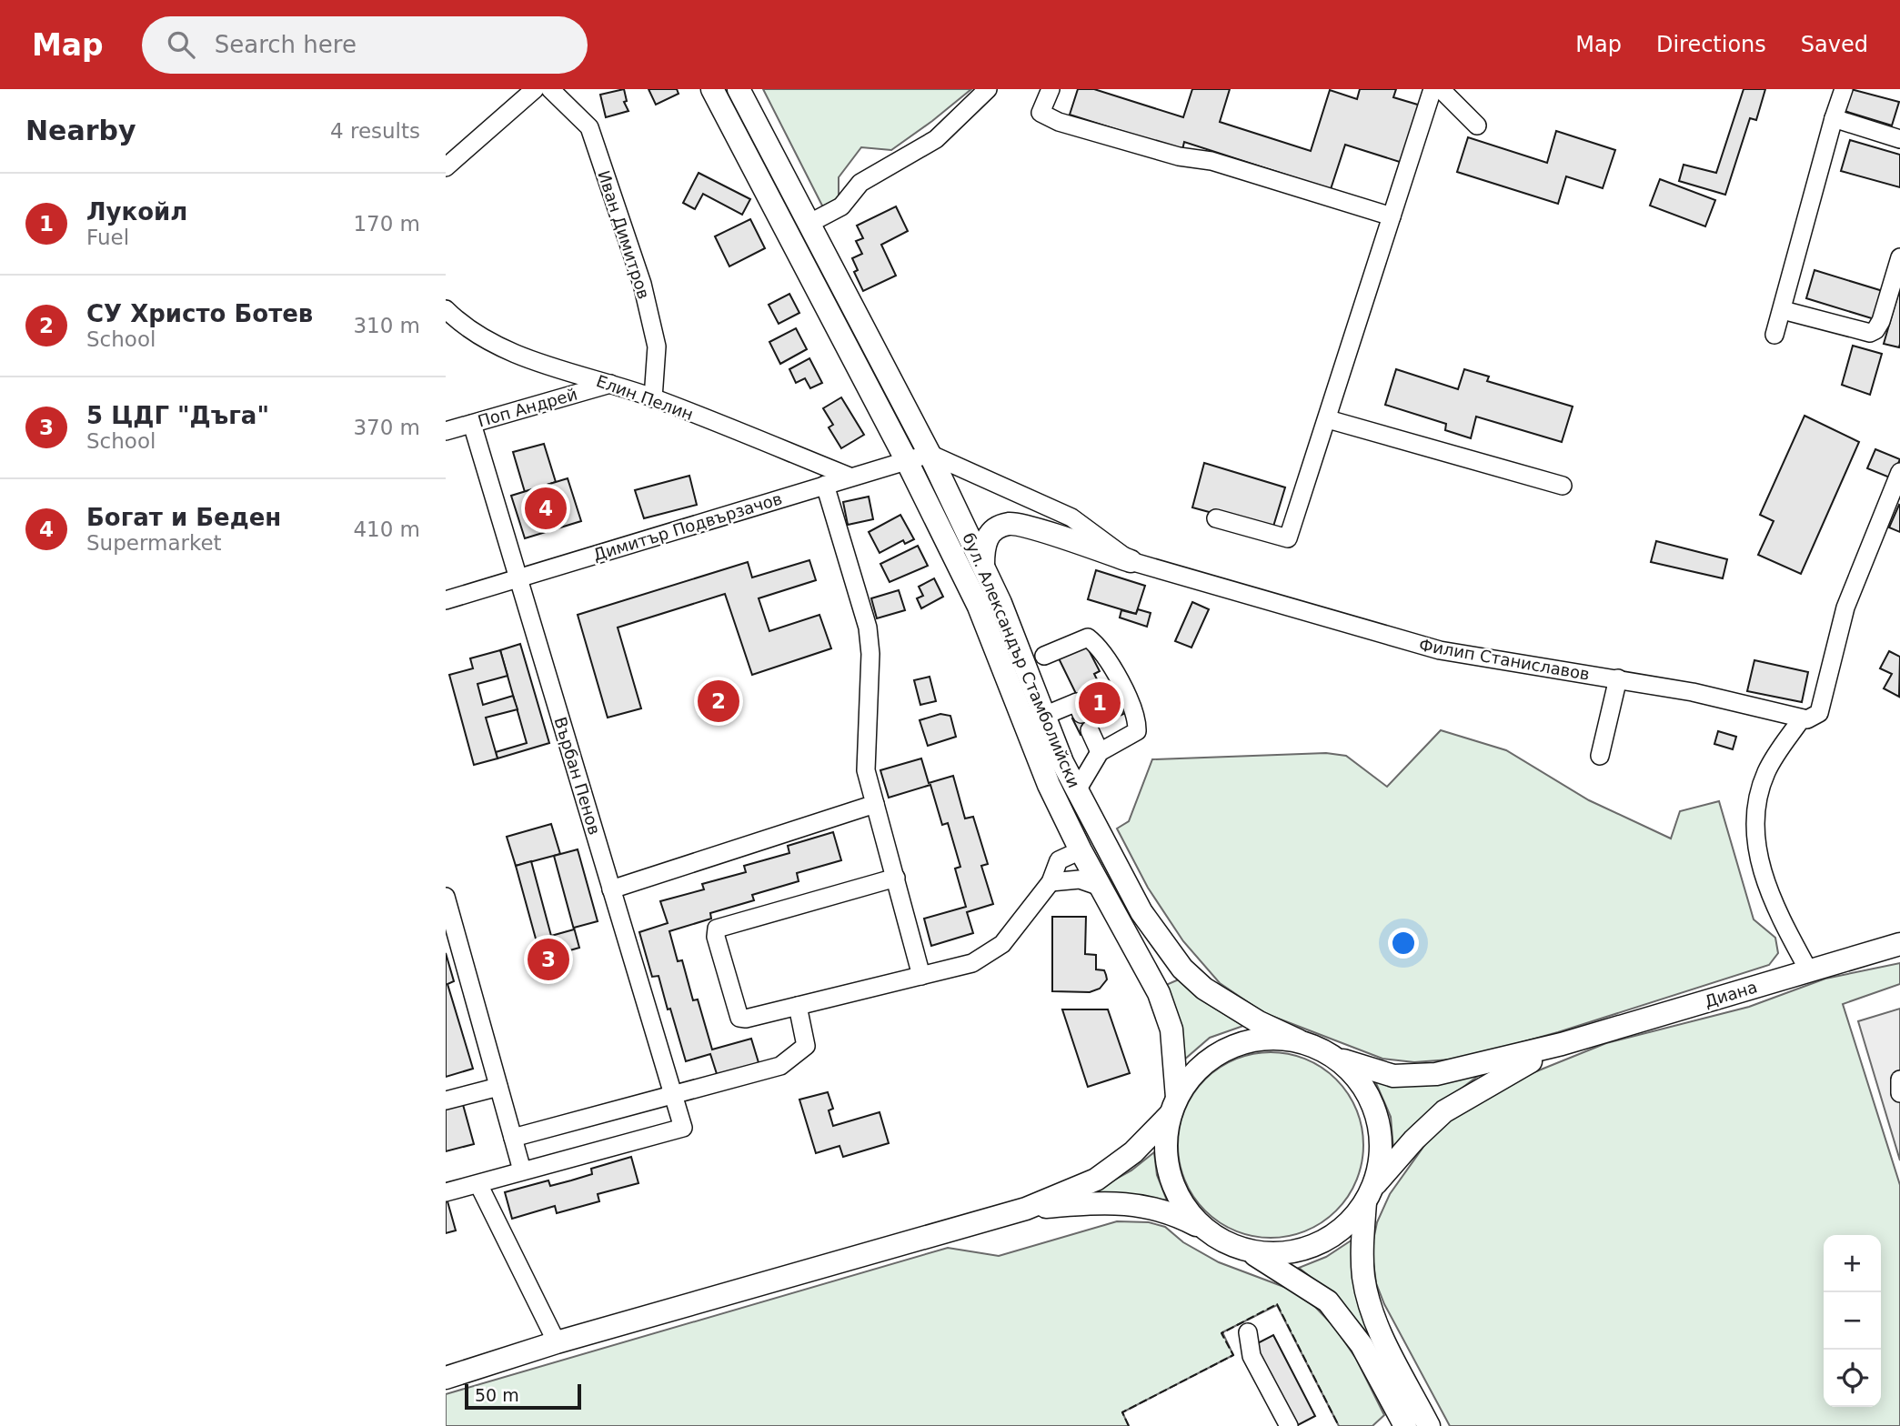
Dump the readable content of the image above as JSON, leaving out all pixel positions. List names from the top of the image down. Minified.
{"streets":{"main road":["бул. Александър Стамболийски","Диана"],"street":["Иван Димитров","Елин Пелин","Поп Андрей","Димитър Подвързачов","Филип Станиславов","Върбан Пенов"]},"crossings":[["Иван Димитров","Елин Пелин"],["Елин Пелин","Поп Андрей"],["Елин Пелин","Димитър Подвързачов"],["Поп Андрей","Върбан Пенов"],["Димитър Подвързачов","Филип Станиславов"],["Димитър Подвързачов","бул. Александър Стамболийски"],["Димитър Подвързачов","Върбан Пенов"],["Филип Станиславов","бул. Александър Стамболийски"]],"scale_bar":"50 m","page":{"header":"Map","search":"Search here","nav":["Map","Directions","Saved"],"heading":["Nearby","4 results"],"list":[{"mark":"1","name":"Лукойл","note":"Fuel","value":"170 m"},{"mark":"2","name":"СУ Христо Ботев","note":"School","value":"310 m"},{"mark":"3","name":"5 ЦДГ \"Дъга\"","note":"School","value":"370 m"},{"mark":"4","name":"Богат и Беден","note":"Supermarket","value":"410 m"}],"pins":["4","2","1","3"],"map_buttons":["+","−"],"scale":"50 m"}}
